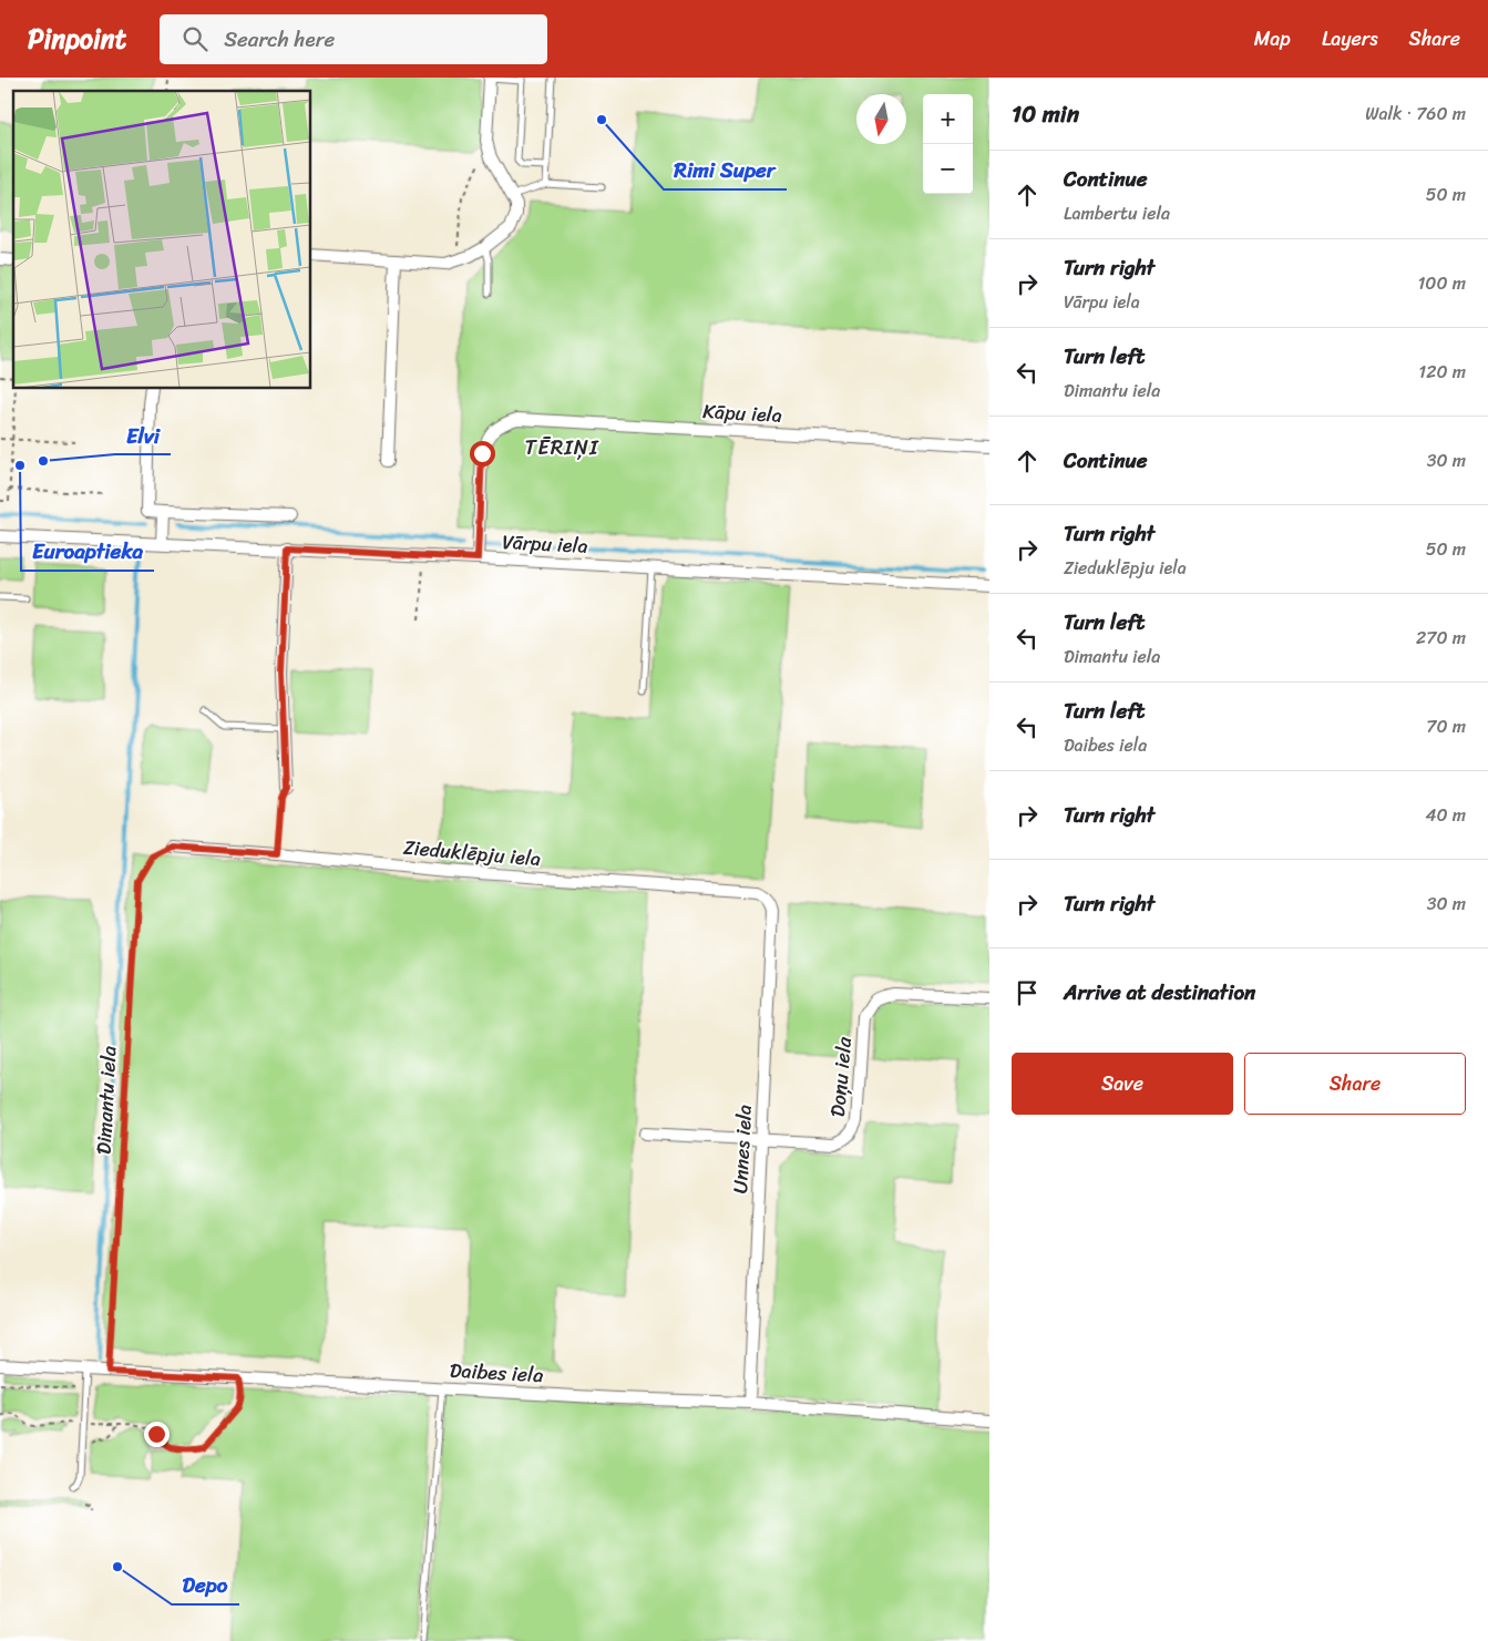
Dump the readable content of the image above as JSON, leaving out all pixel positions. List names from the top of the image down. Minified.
{"streets":{"street":["Kāpu iela","Vārpu iela","Zieduklēpju iela","Doņu iela","Unnes iela","Daibes iela"],"path":["Dimantu iela"]},"crossings":[["Kāpu iela","Vārpu iela"],["Zieduklēpju iela","Dimantu iela"],["Zieduklēpju iela","Unnes iela"],["Doņu iela","Unnes iela"],["Dimantu iela","Daibes iela"],["Unnes iela","Daibes iela"]],"districts":["TĒRIŅI"],"places":["Rimi Super","Elvi","Euroaptieka","Depo"],"north":"bottom","page":{"header":"Pinpoint","search":"Search here","nav":["Map","Layers","Share"],"heading":["10 min","Walk · 760 m"],"map_buttons":["+","−"],"list":[["Continue","Lambertu iela","50 m"],["Turn right","Vārpu iela","100 m"],["Turn left","Dimantu iela","120 m"],["Continue","30 m"],["Turn right","Zieduklēpju iela","50 m"],["Turn left","Dimantu iela","270 m"],["Turn left","Daibes iela","70 m"],["Turn right","40 m"],["Turn right","30 m"],"Arrive at destination"],"buttons":["Save","Share"]}}
